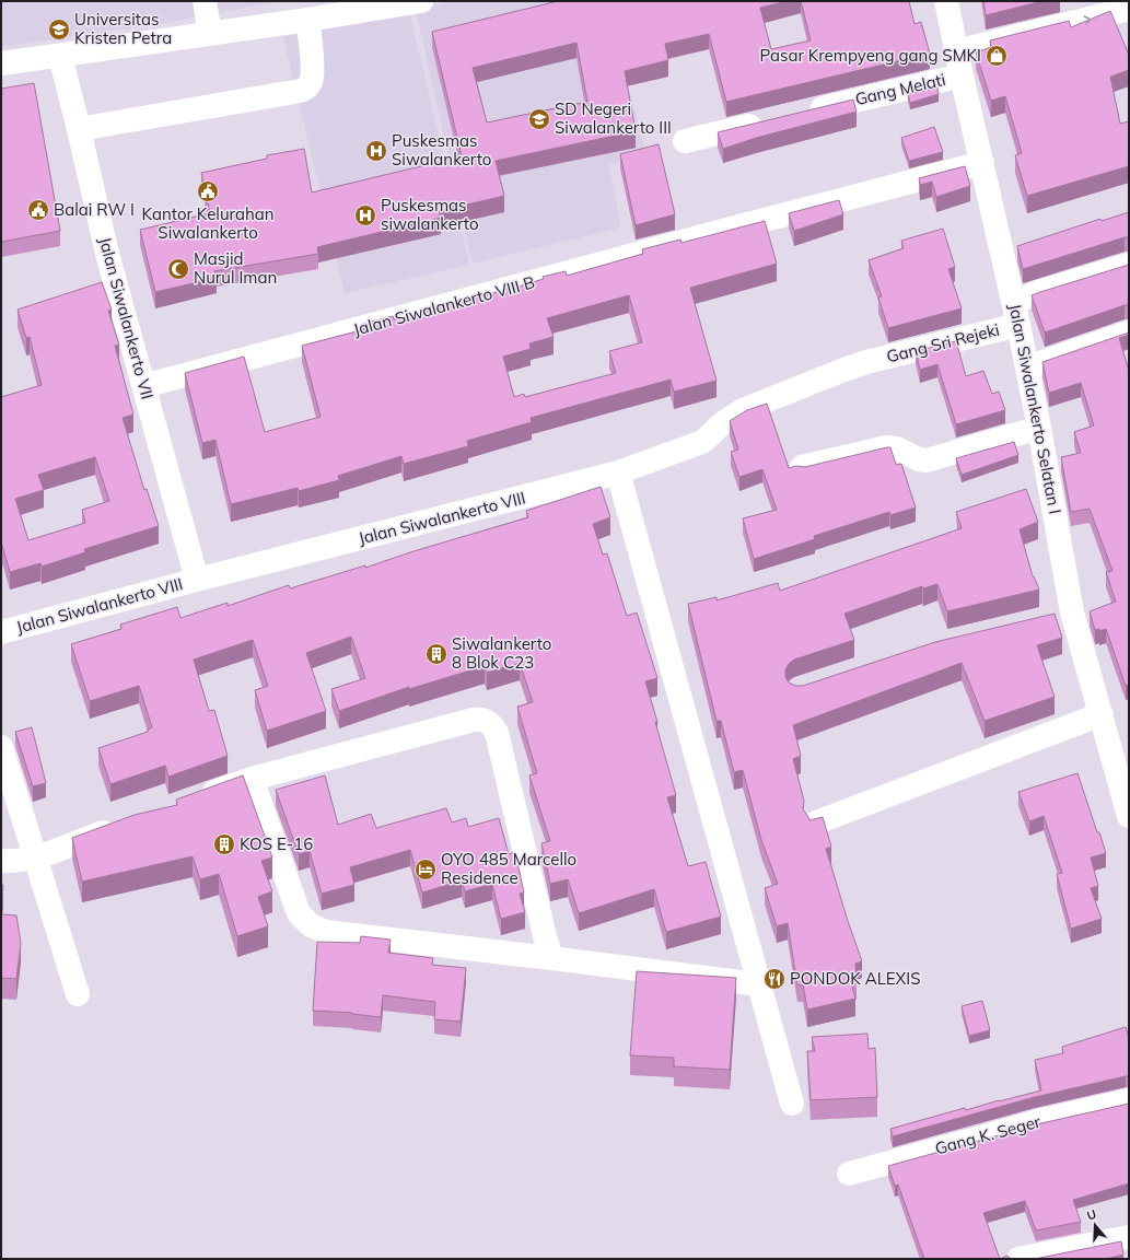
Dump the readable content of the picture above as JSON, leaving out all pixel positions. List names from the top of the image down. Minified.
{"streets":{"street":["Gang Melati","Jalan Siwalankerto VIII B","Jalan Siwalankerto VII","Gang Sri Rejeki","Jalan Siwalankerto Selatan I","Jalan Siwalankerto VIII","Gang K. Seger"]},"crossings":[["Gang Melati","Jalan Siwalankerto Selatan I"],["Jalan Siwalankerto VIII B","Jalan Siwalankerto VII"],["Jalan Siwalankerto VIII B","Jalan Siwalankerto Selatan I"],["Jalan Siwalankerto VII","Jalan Siwalankerto VIII"],["Gang Sri Rejeki","Jalan Siwalankerto Selatan I"],["Gang Sri Rejeki","Jalan Siwalankerto VIII"]],"places":{"school or university":["Universitas Kristen Petra","SD Negeri Siwalankerto III"],"shop":["Pasar Krempyeng gang SMKI"],"hospital":["Puskesmas Siwalankerto","Puskesmas siwalankerto"],"public building":["Kantor Kelurahan Siwalankerto","Balai RW I"],"mosque":["Masjid Nurul Iman"],"building":["Siwalankerto 8 Blok C23","KOS E-16"],"hotel":["OYO 485 Marcello Residence"],"restaurant":["PONDOK ALEXIS"]},"north":"top"}
